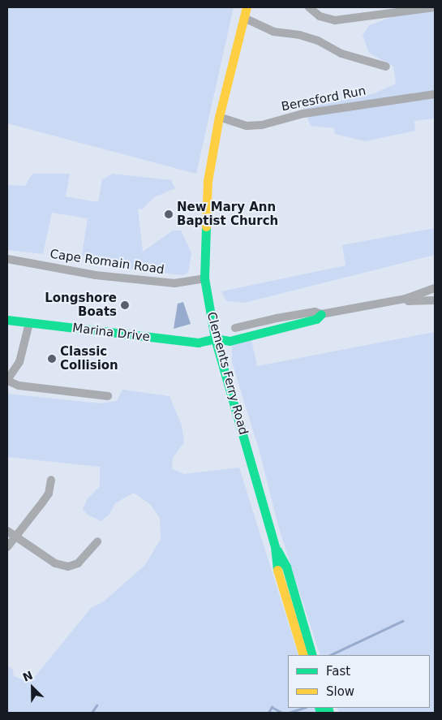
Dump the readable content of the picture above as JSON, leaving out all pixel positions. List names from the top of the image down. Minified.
{"streets":{"main road":["Marina Drive","Clements Ferry Road"],"street":["Beresford Run","Cape Romain Road"]},"crossings":[["Beresford Run","Clements Ferry Road"],["Cape Romain Road","Clements Ferry Road"],["Marina Drive","Clements Ferry Road"]],"places":["New Mary Ann Baptist Church","Longshore Boats","Classic Collision"],"legend":["Fast","Slow"],"north":"top left"}
